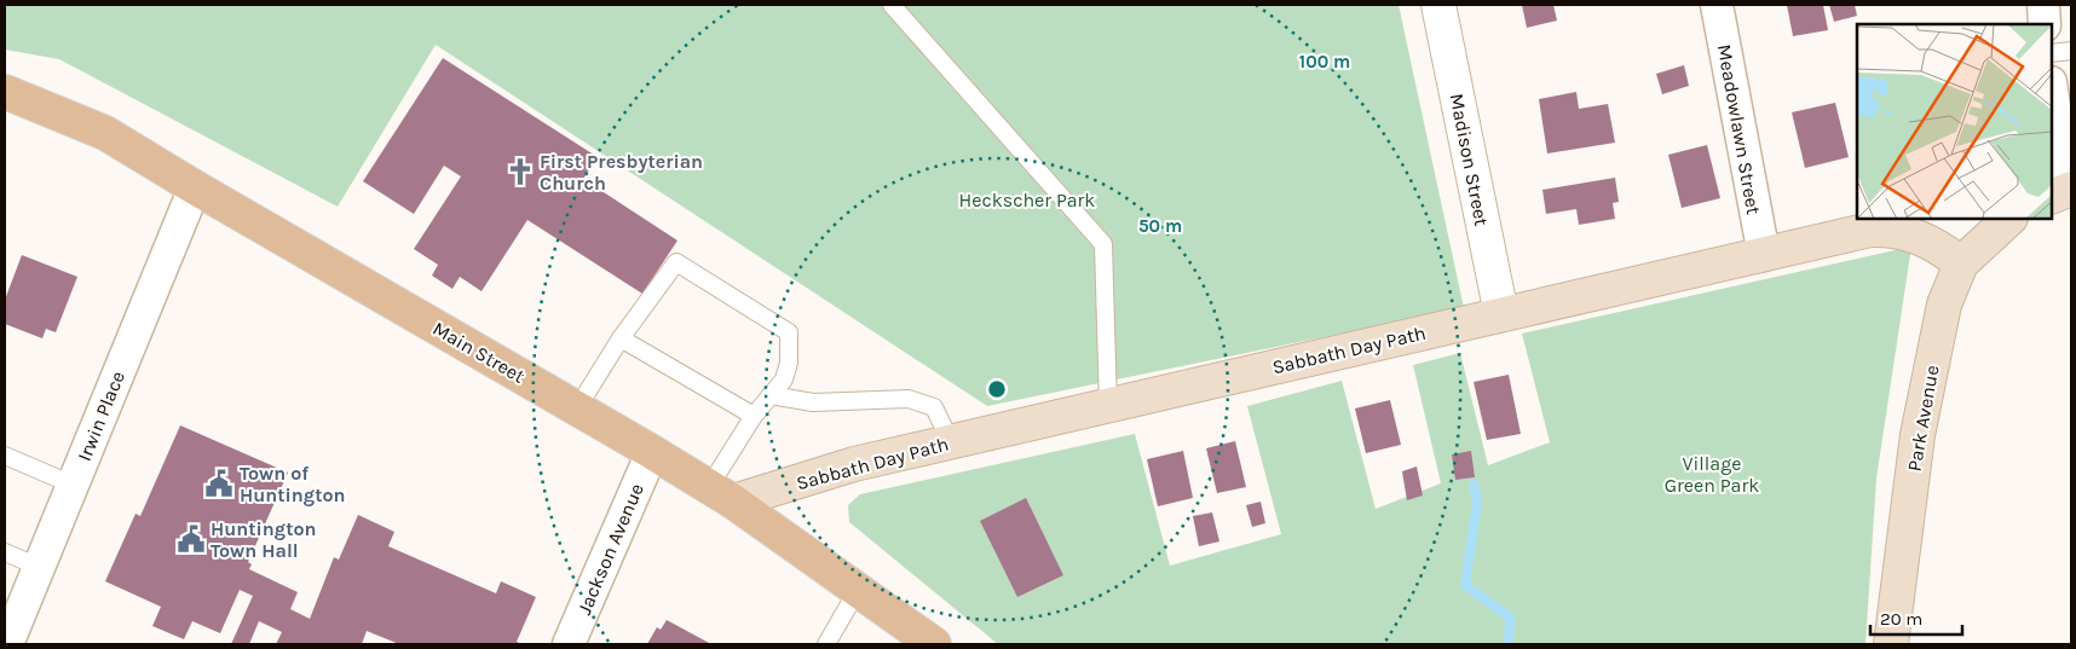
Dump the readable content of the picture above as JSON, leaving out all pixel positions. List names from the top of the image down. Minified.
{"streets":{"main road":["Sabbath Day Path","Main Street","Park Avenue"],"street":["Meadowlawn Street","Madison Street","Irwin Place","Jackson Avenue"]},"crossings":[["Meadowlawn Street","Sabbath Day Path"],["Madison Street","Sabbath Day Path"],["Sabbath Day Path","Main Street"],["Sabbath Day Path","Park Avenue"],["Main Street","Irwin Place"],["Main Street","Jackson Avenue"]],"parks":["Heckscher Park","Village Green Park"],"places":{"church":["First Presbyterian Church"],"public building":["Town of Huntington","Huntington Town Hall"]},"scale_bar":"20 m","rings":["100 m","50 m"]}
